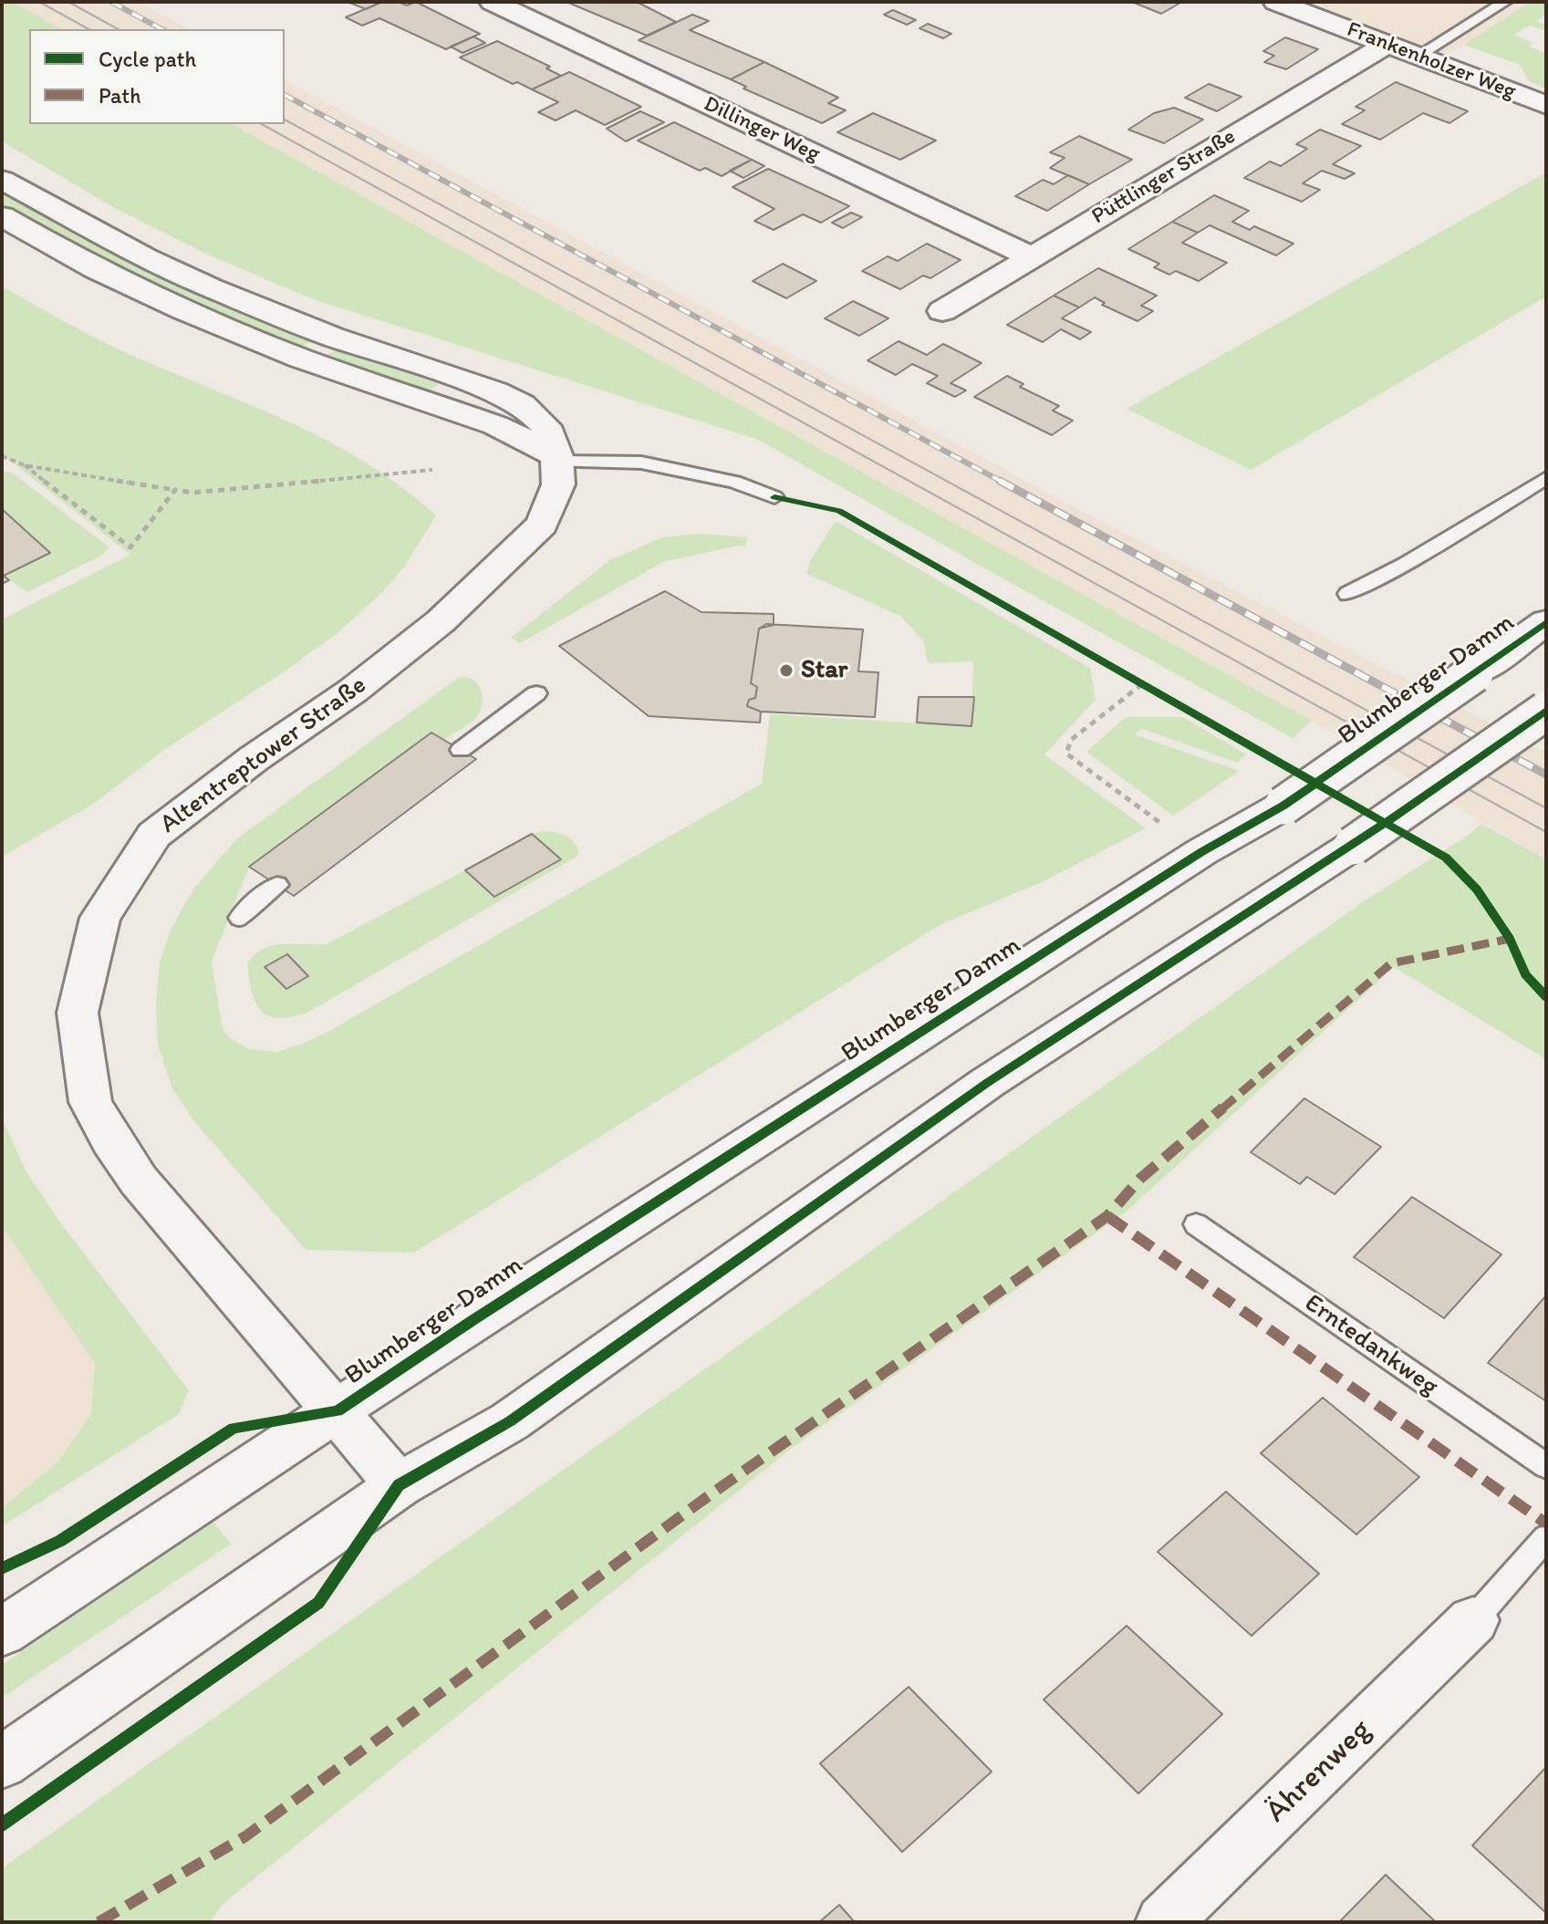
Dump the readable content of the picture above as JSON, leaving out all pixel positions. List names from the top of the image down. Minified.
{"streets":{"main road":["Frankenholzer Weg","Dillinger Weg","Püttlinger Straße","Blumberger Damm","Altentreptower Straße","Ährenweg"],"lane":["Erntedankweg"]},"crossings":[["Frankenholzer Weg","Püttlinger Straße"],["Dillinger Weg","Püttlinger Straße"],["Blumberger Damm","Altentreptower Straße"]],"places":["Star"],"legend":["Cycle path","Path"]}
